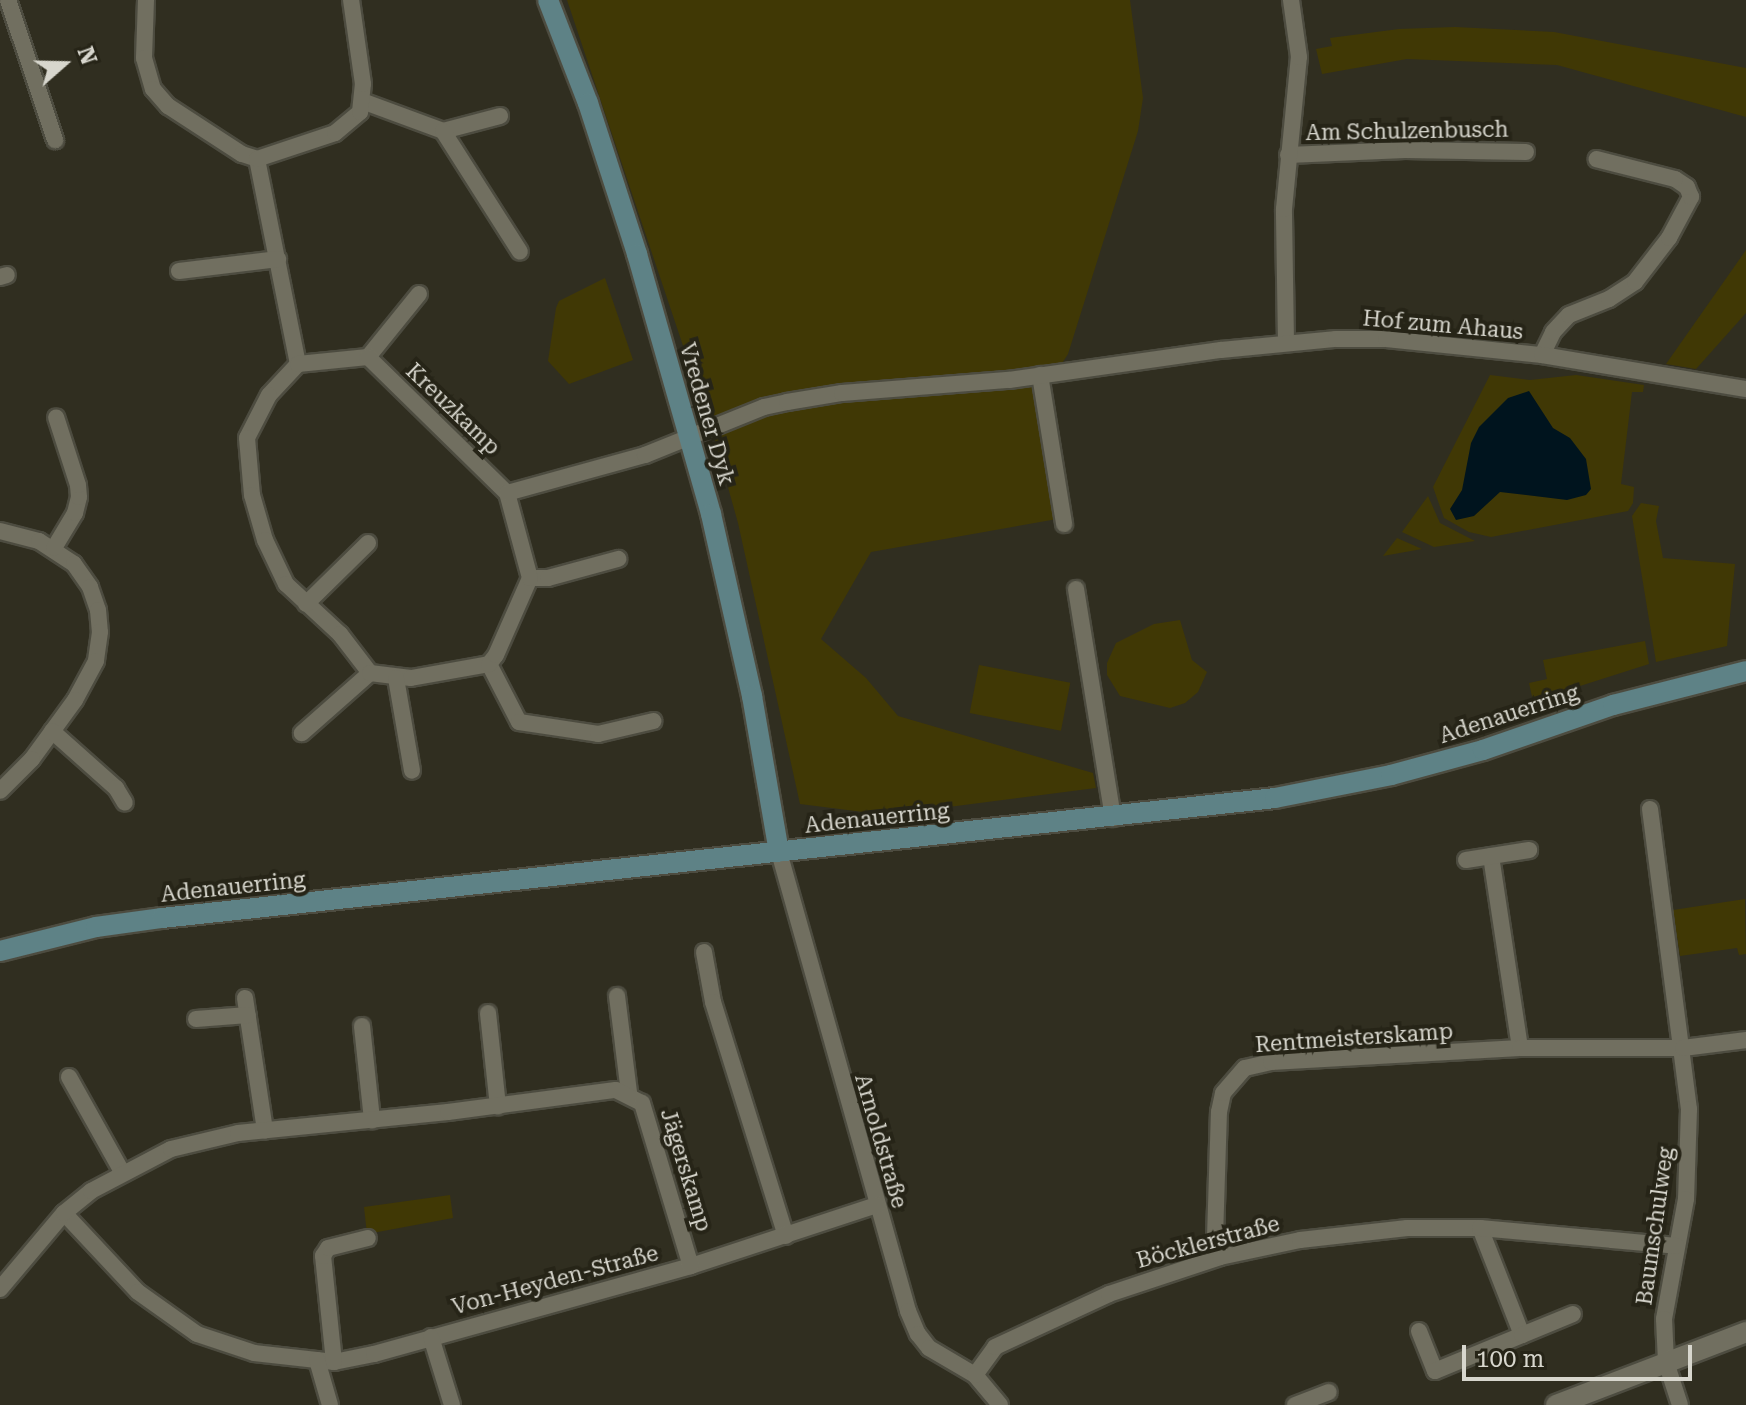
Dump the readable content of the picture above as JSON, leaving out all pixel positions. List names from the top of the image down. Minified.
{"streets":{"main road":["Vredener Dyk","Adenauerring"],"street":["Am Schulzenbusch","Hof zum Ahaus","Kreuzkamp","Rentmeisterskamp","Arnoldstraße","Jägerskamp","Baumschulweg","Böcklerstraße","Von-Heyden-Straße"]},"crossings":[["Am Schulzenbusch","Hof zum Ahaus"],["Hof zum Ahaus","Vredener Dyk"],["Vredener Dyk","Adenauerring"],["Vredener Dyk","Arnoldstraße"],["Adenauerring","Arnoldstraße"],["Rentmeisterskamp","Baumschulweg"],["Rentmeisterskamp","Böcklerstraße"],["Arnoldstraße","Böcklerstraße"],["Arnoldstraße","Von-Heyden-Straße"],["Jägerskamp","Von-Heyden-Straße"],["Baumschulweg","Böcklerstraße"]],"scale_bar":"100 m","north":"right"}
